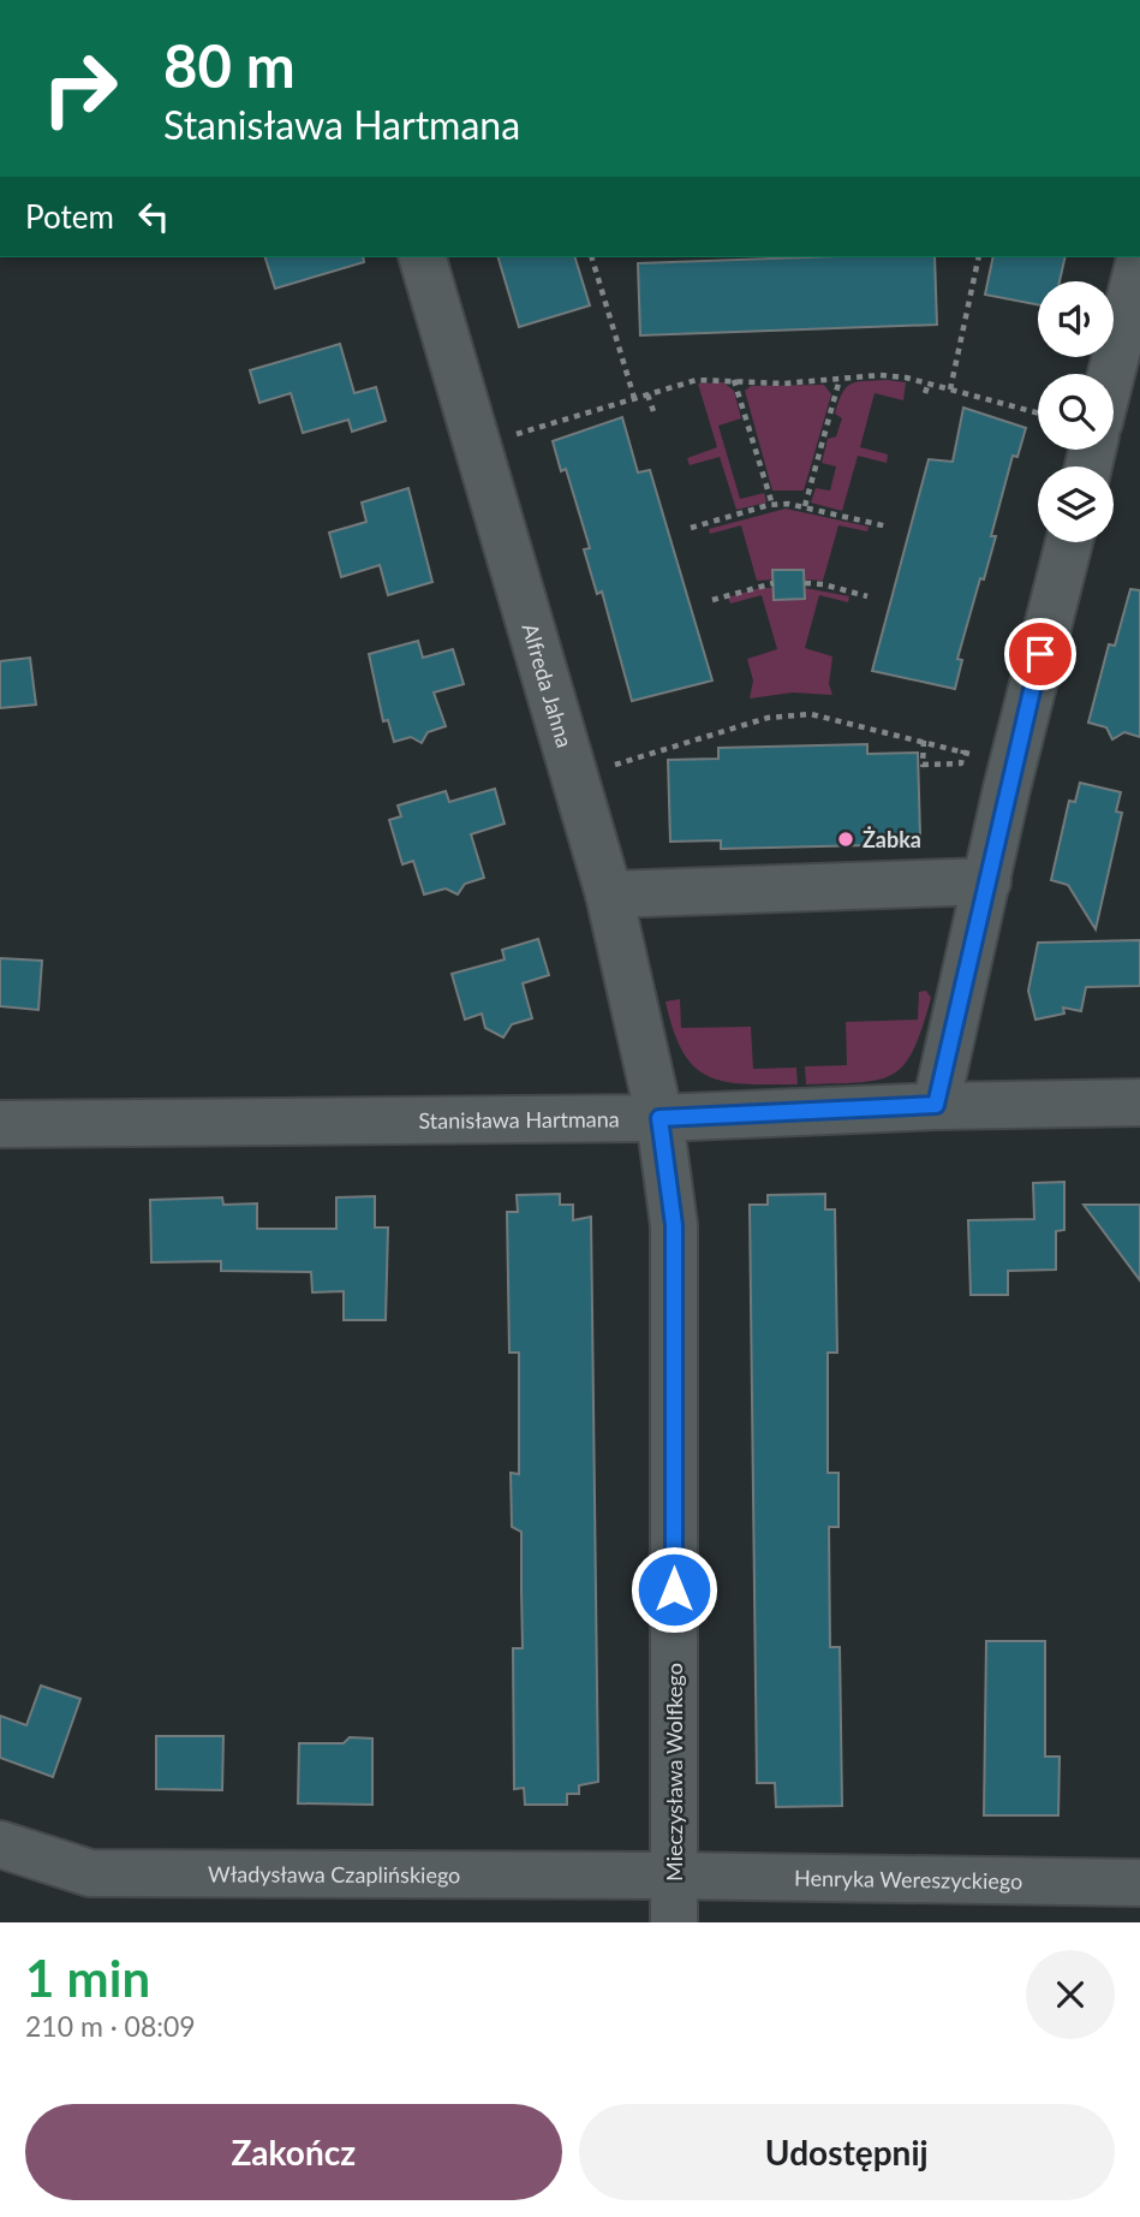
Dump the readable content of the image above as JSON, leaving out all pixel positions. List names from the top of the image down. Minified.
{"streets":{"street":["Alfreda Jahna","Stanisława Hartmana","Mieczysława Wolfkego","Władysława Czaplińskiego","Henryka Wereszyckiego"]},"crossings":[["Alfreda Jahna","Stanisława Hartmana"],["Alfreda Jahna","Mieczysława Wolfkego"],["Stanisława Hartmana","Mieczysława Wolfkego"],["Mieczysława Wolfkego","Władysława Czaplińskiego"],["Mieczysława Wolfkego","Henryka Wereszyckiego"],["Władysława Czaplińskiego","Henryka Wereszyckiego"]],"places":["Żabka"],"page":{"turn":["80 m","Stanisława Hartmana"],"then":"Potem","heading":["1 min","210 m · 08:09"],"buttons":["Zakończ","Udostępnij"]}}
